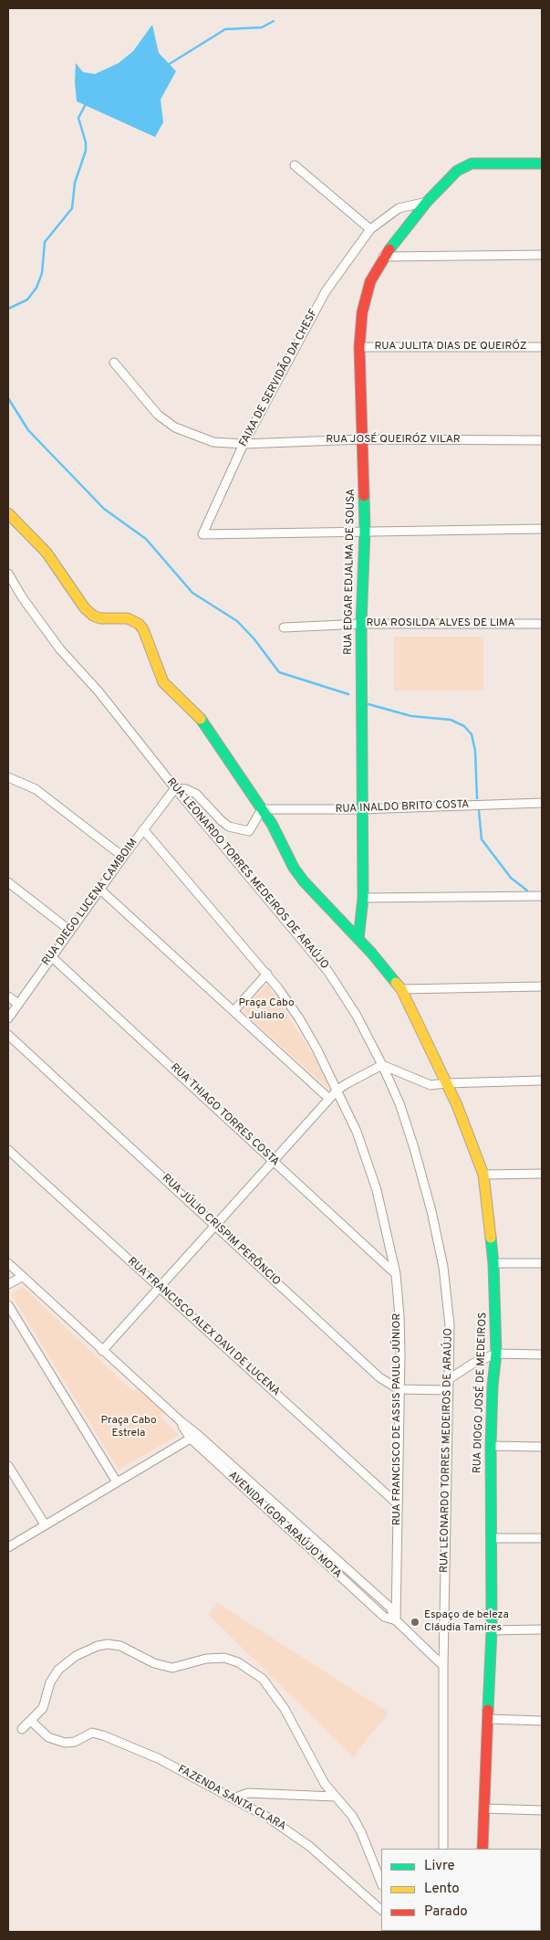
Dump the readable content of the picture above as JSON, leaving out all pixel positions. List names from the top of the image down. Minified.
{"streets":{"street":["RUA JULITA DIAS DE QUEIRÓZ","FAIXA DE SERVIDÃO DA CHESF","RUA JOSÉ QUEIRÓZ VILAR","RUA EDGAR EDJALMA DE SOUSA","RUA ROSILDA ALVES DE LIMA","RUA INALDO BRITO COSTA","RUA LEONARDO TORRES MEDEIROS DE ARAÚJO","RUA DIEGO LUCENA CAMBOIM","RUA THIAGO TORRES COSTA","RUA JÚLIO CRISPIM PERÔNCIO","RUA FRANCISCO ALEX DAVI DE LUCENA","RUA DIOGO JOSÉ DE MEDEIROS","RUA FRANCISCO DE ASSIS PAULO JÚNIOR","AVENIDA IGOR ARAÚJO MOTA","FAZENDA SANTA CLARA"]},"crossings":[["RUA JULITA DIAS DE QUEIRÓZ","RUA EDGAR EDJALMA DE SOUSA"],["FAIXA DE SERVIDÃO DA CHESF","RUA JOSÉ QUEIRÓZ VILAR"],["FAIXA DE SERVIDÃO DA CHESF","RUA EDGAR EDJALMA DE SOUSA"],["RUA JOSÉ QUEIRÓZ VILAR","RUA EDGAR EDJALMA DE SOUSA"],["RUA EDGAR EDJALMA DE SOUSA","RUA ROSILDA ALVES DE LIMA"],["RUA EDGAR EDJALMA DE SOUSA","RUA INALDO BRITO COSTA"],["RUA EDGAR EDJALMA DE SOUSA","RUA DIOGO JOSÉ DE MEDEIROS"],["RUA INALDO BRITO COSTA","RUA DIOGO JOSÉ DE MEDEIROS"],["RUA LEONARDO TORRES MEDEIROS DE ARAÚJO","RUA DIEGO LUCENA CAMBOIM"],["RUA LEONARDO TORRES MEDEIROS DE ARAÚJO","AVENIDA IGOR ARAÚJO MOTA"],["RUA DIEGO LUCENA CAMBOIM","RUA THIAGO TORRES COSTA"],["RUA DIEGO LUCENA CAMBOIM","RUA FRANCISCO DE ASSIS PAULO JÚNIOR"],["RUA THIAGO TORRES COSTA","RUA FRANCISCO DE ASSIS PAULO JÚNIOR"],["RUA JÚLIO CRISPIM PERÔNCIO","RUA FRANCISCO DE ASSIS PAULO JÚNIOR"],["RUA FRANCISCO ALEX DAVI DE LUCENA","RUA FRANCISCO DE ASSIS PAULO JÚNIOR"],["RUA FRANCISCO DE ASSIS PAULO JÚNIOR","AVENIDA IGOR ARAÚJO MOTA"]],"parks":["Praça Cabo Juliano","Praça Cabo Estrela"],"places":["Espaço de beleza Cláudia Tamires"],"legend":["Livre","Lento","Parado"]}
